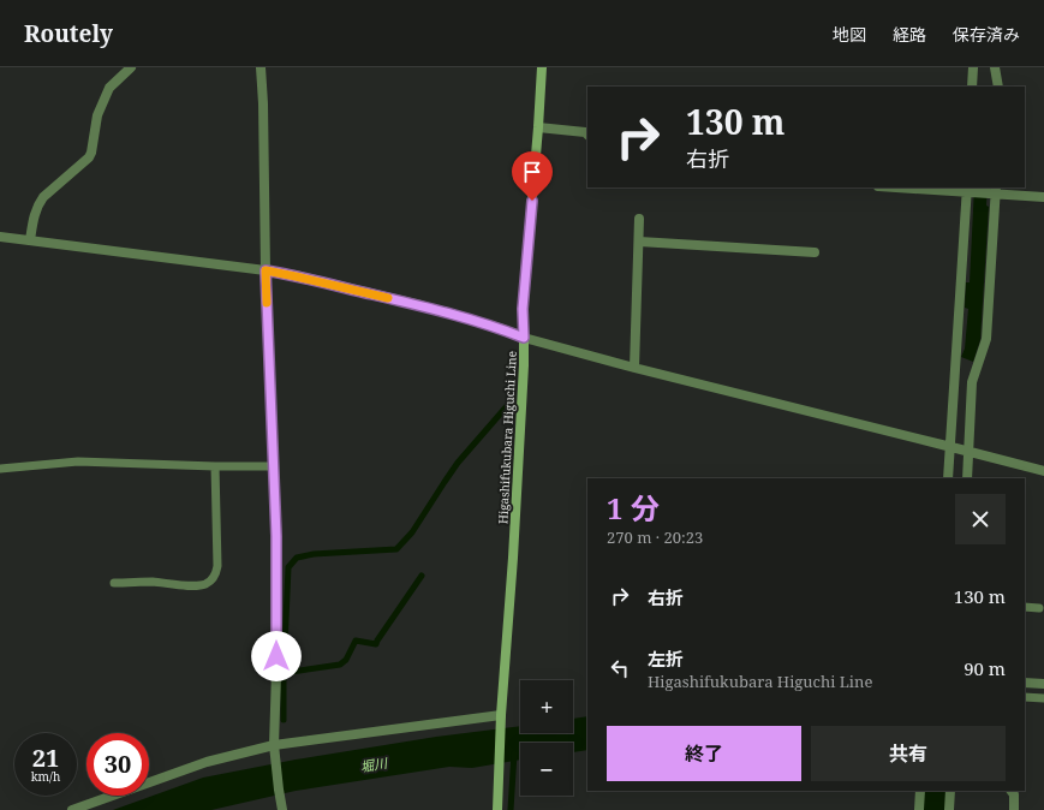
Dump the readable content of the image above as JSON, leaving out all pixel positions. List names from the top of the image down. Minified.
{"streets":{"main road":["Higashifukubara Higuchi Line"]},"water":["堀川"],"page":{"header":"Routely","nav":["地図","経路","保存済み"],"turn":["130 m","右折"],"heading":["1 分","270 m · 20:23"],"list":[{"name":"右折","value":"130 m"},{"name":"左折","note":"Higashifukubara Higuchi Line","value":"90 m"}],"map_buttons":["+","−"],"buttons":["終了","共有"],"speed":"21 km/h","limit":"30"}}
